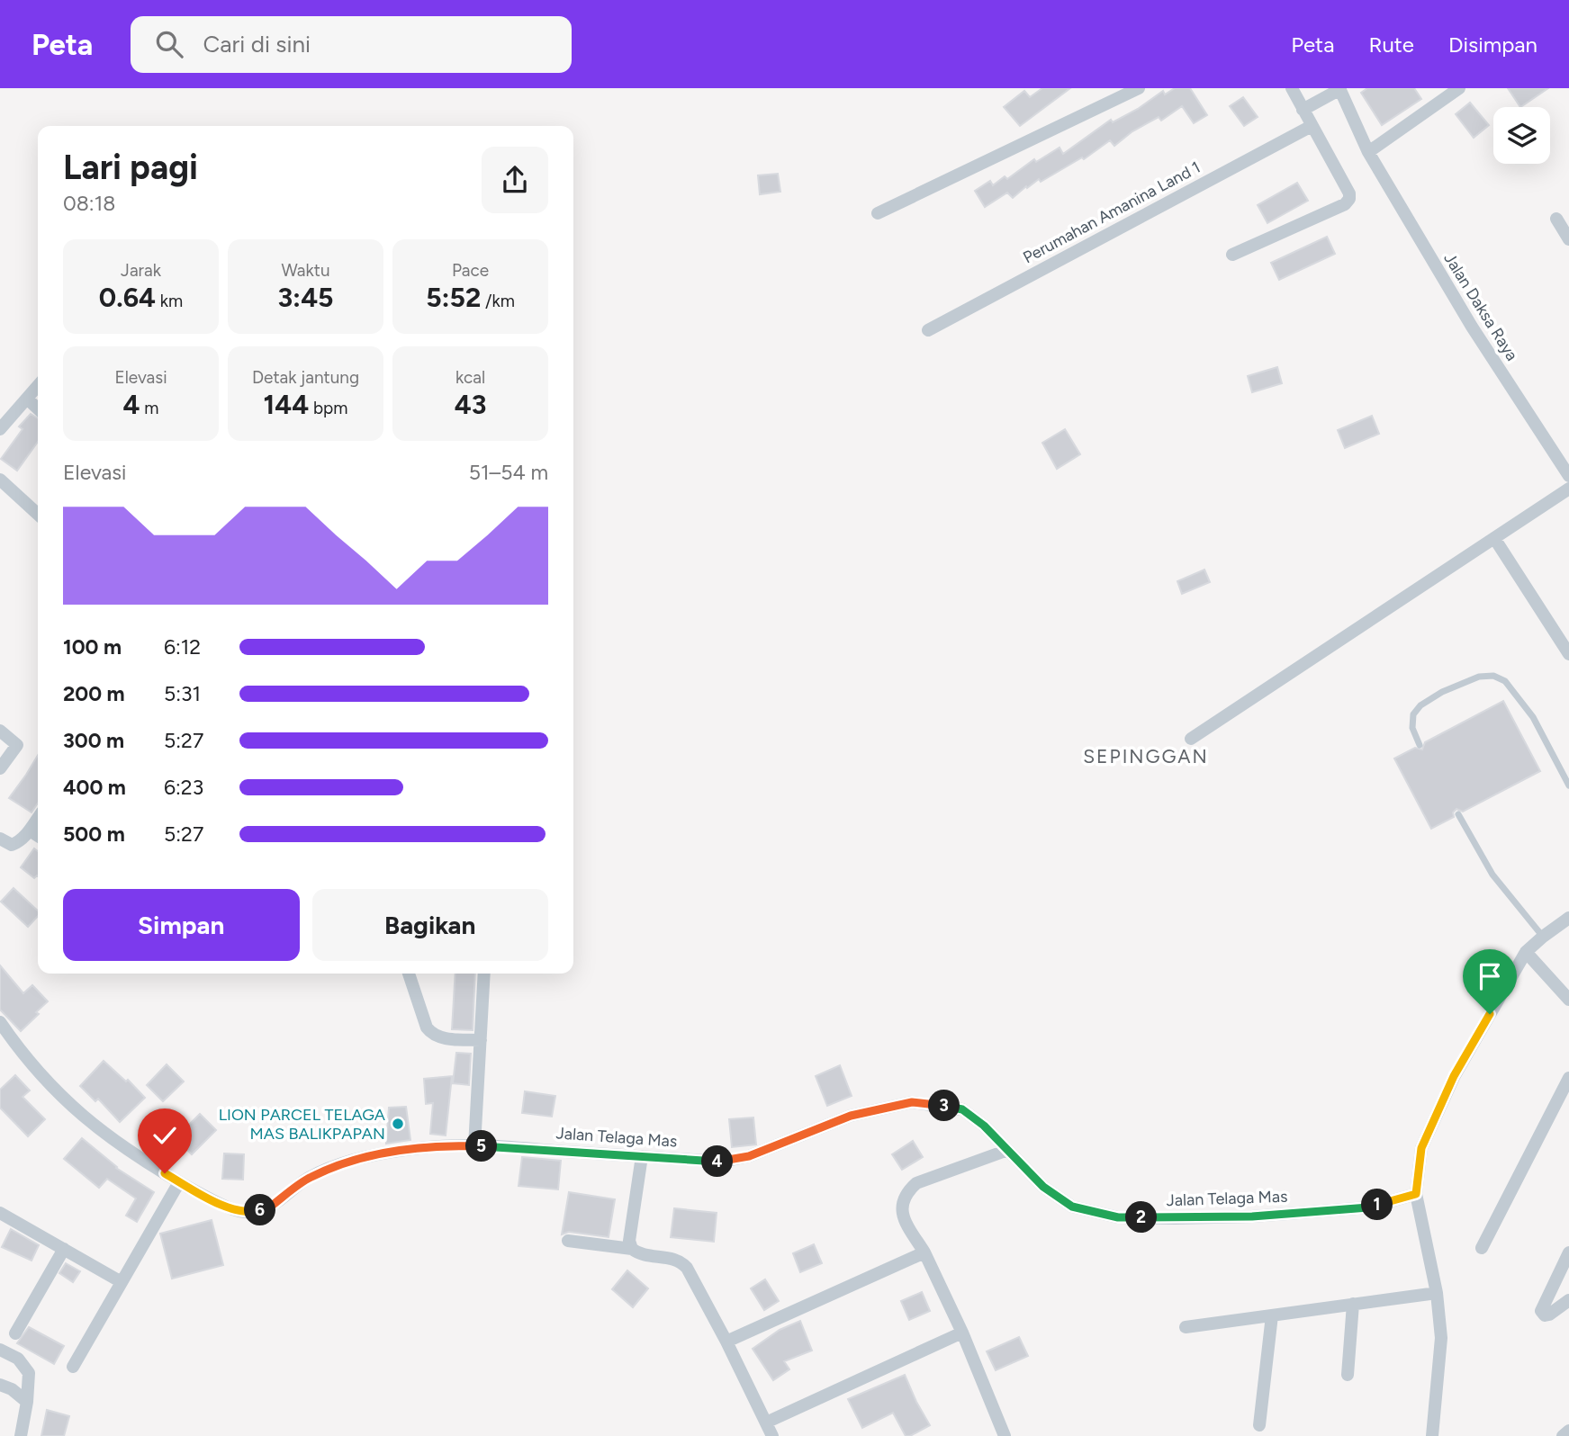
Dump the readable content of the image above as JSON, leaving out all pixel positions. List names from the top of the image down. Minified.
{"streets":{"street":["Perumahan Amanina Land 1","Jalan Daksa Raya","Jalan Telaga Mas"]},"districts":["SEPINGGAN"],"places":["LION PARCEL TELAGA MAS BALIKPAPAN"],"page":{"header":"Peta","search":"Cari di sini","nav":["Peta","Rute","Disimpan"],"heading":["Lari pagi","08:18"],"stats":[["Jarak","0.64 km"],["Waktu","3:45"],["Pace","5:52 /km"],["Elevasi","4 m"],["Detak jantung","144 bpm"],["kcal","43"]],"chart":["Elevasi","51–54 m"],"list":[{"name":"100 m","note":"6:12"},{"name":"200 m","note":"5:31"},{"name":"300 m","note":"5:27"},{"name":"400 m","note":"6:23"},{"name":"500 m","note":"5:27"}],"buttons":["Simpan","Bagikan"],"pins":["3","5","4","1","6","2"]}}
